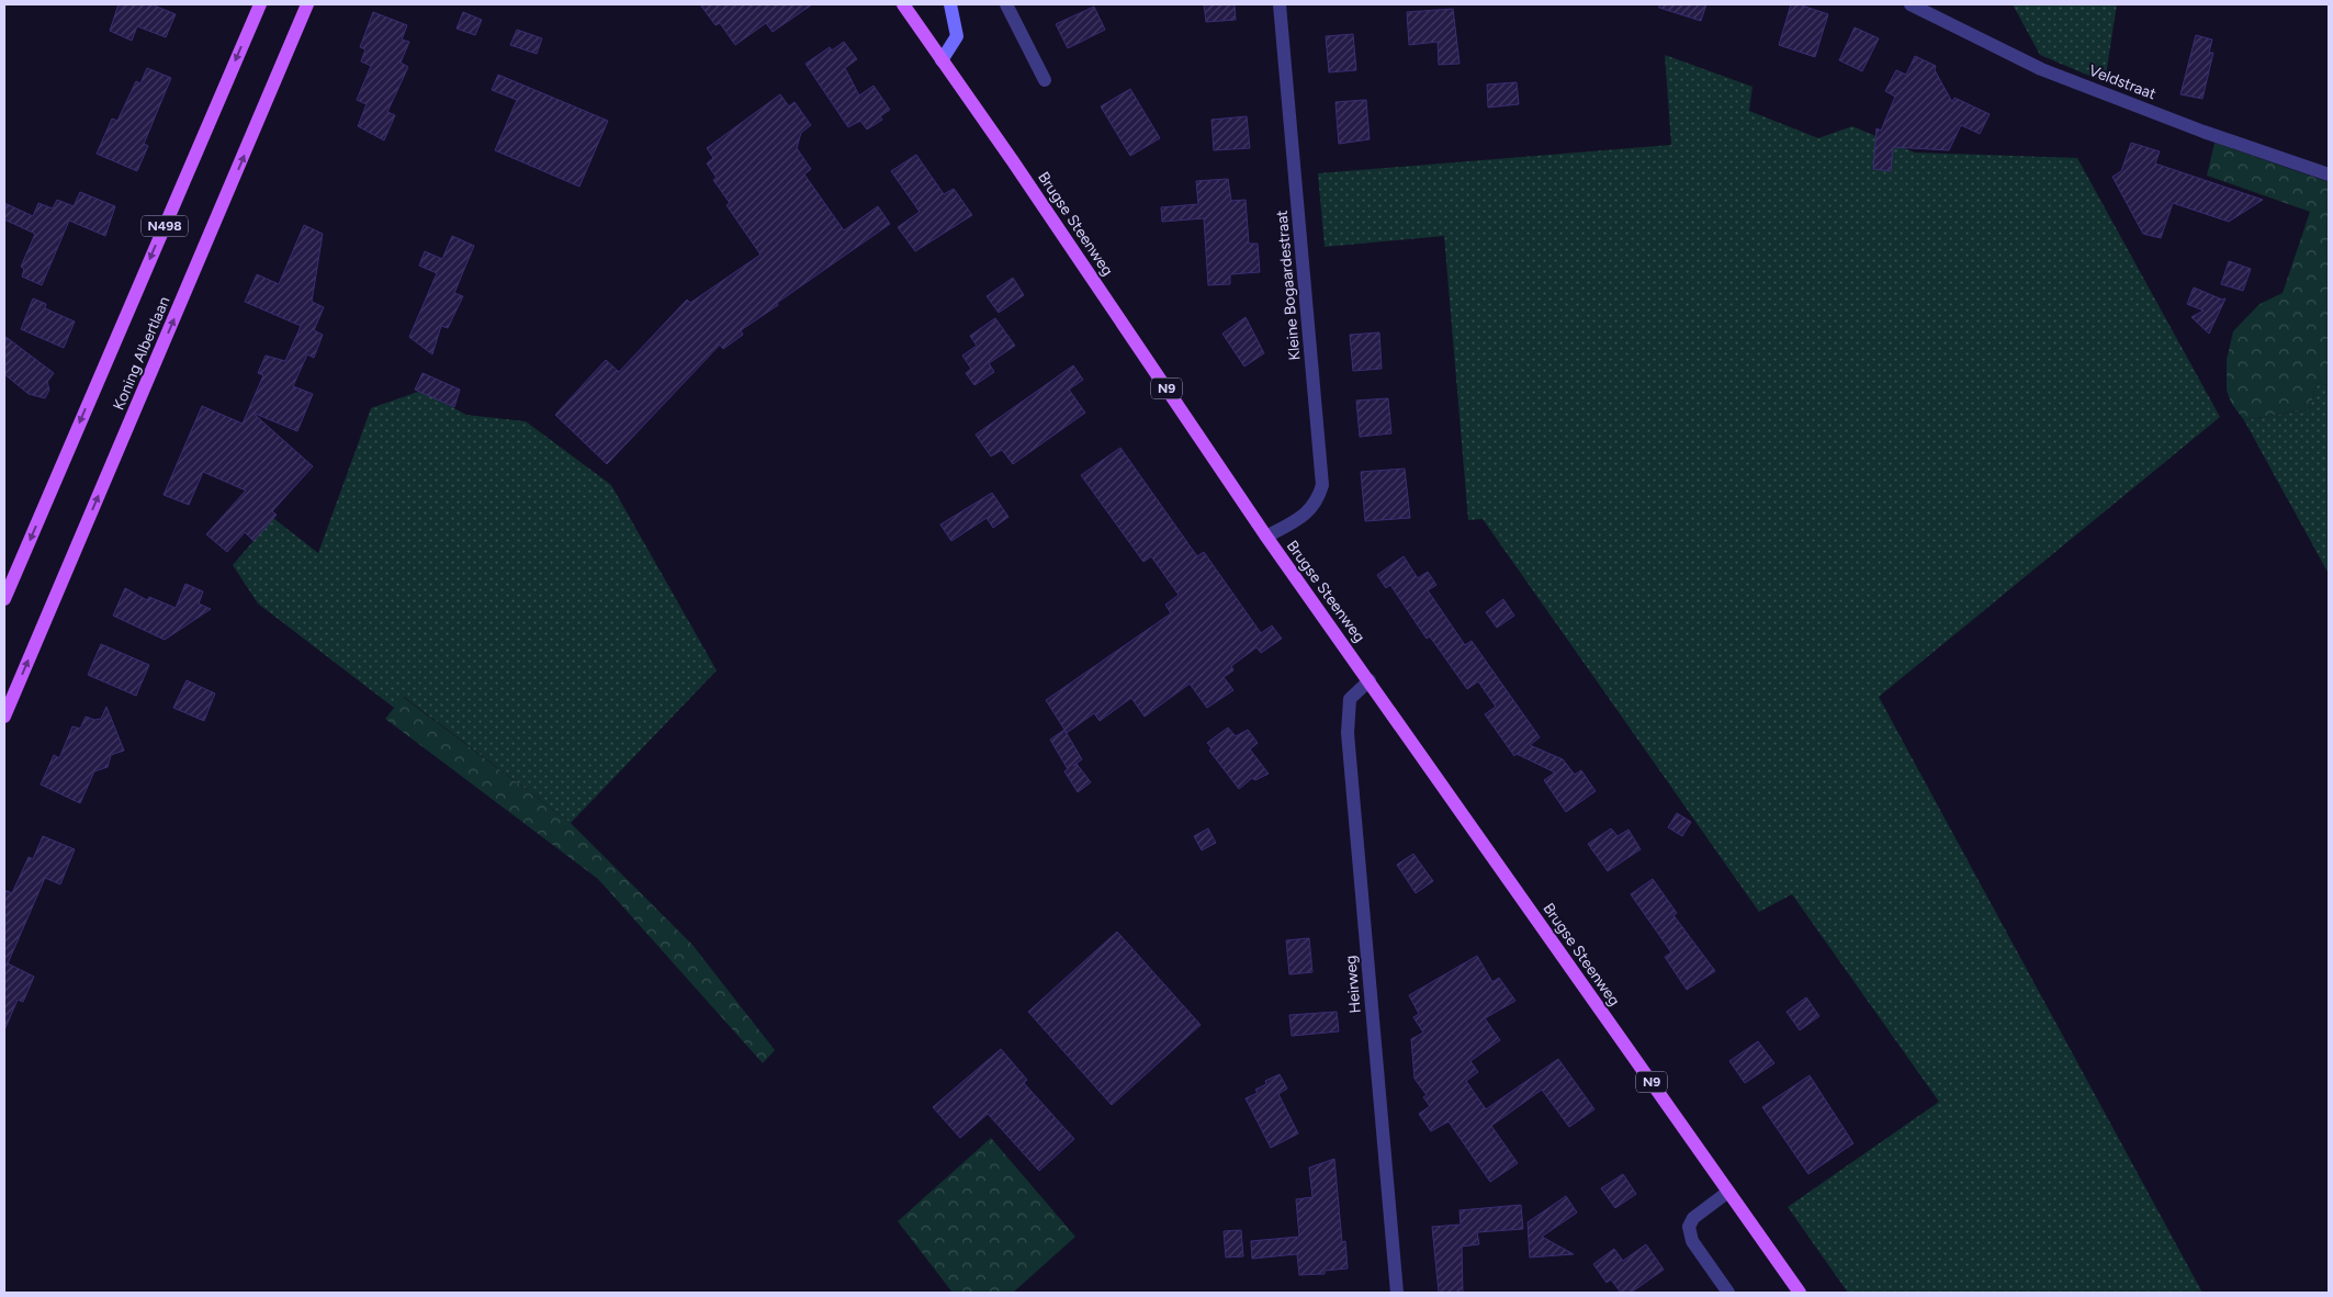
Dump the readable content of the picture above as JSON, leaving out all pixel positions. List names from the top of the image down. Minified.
{"streets":{"main road":["Brugse Steenweg","N498","Koning Albertlaan","N9"],"street":["Veldstraat","Kleine Bogaardestraat","Heirweg"]},"crossings":[["Brugse Steenweg","Kleine Bogaardestraat"],["Brugse Steenweg","Heirweg"]]}
